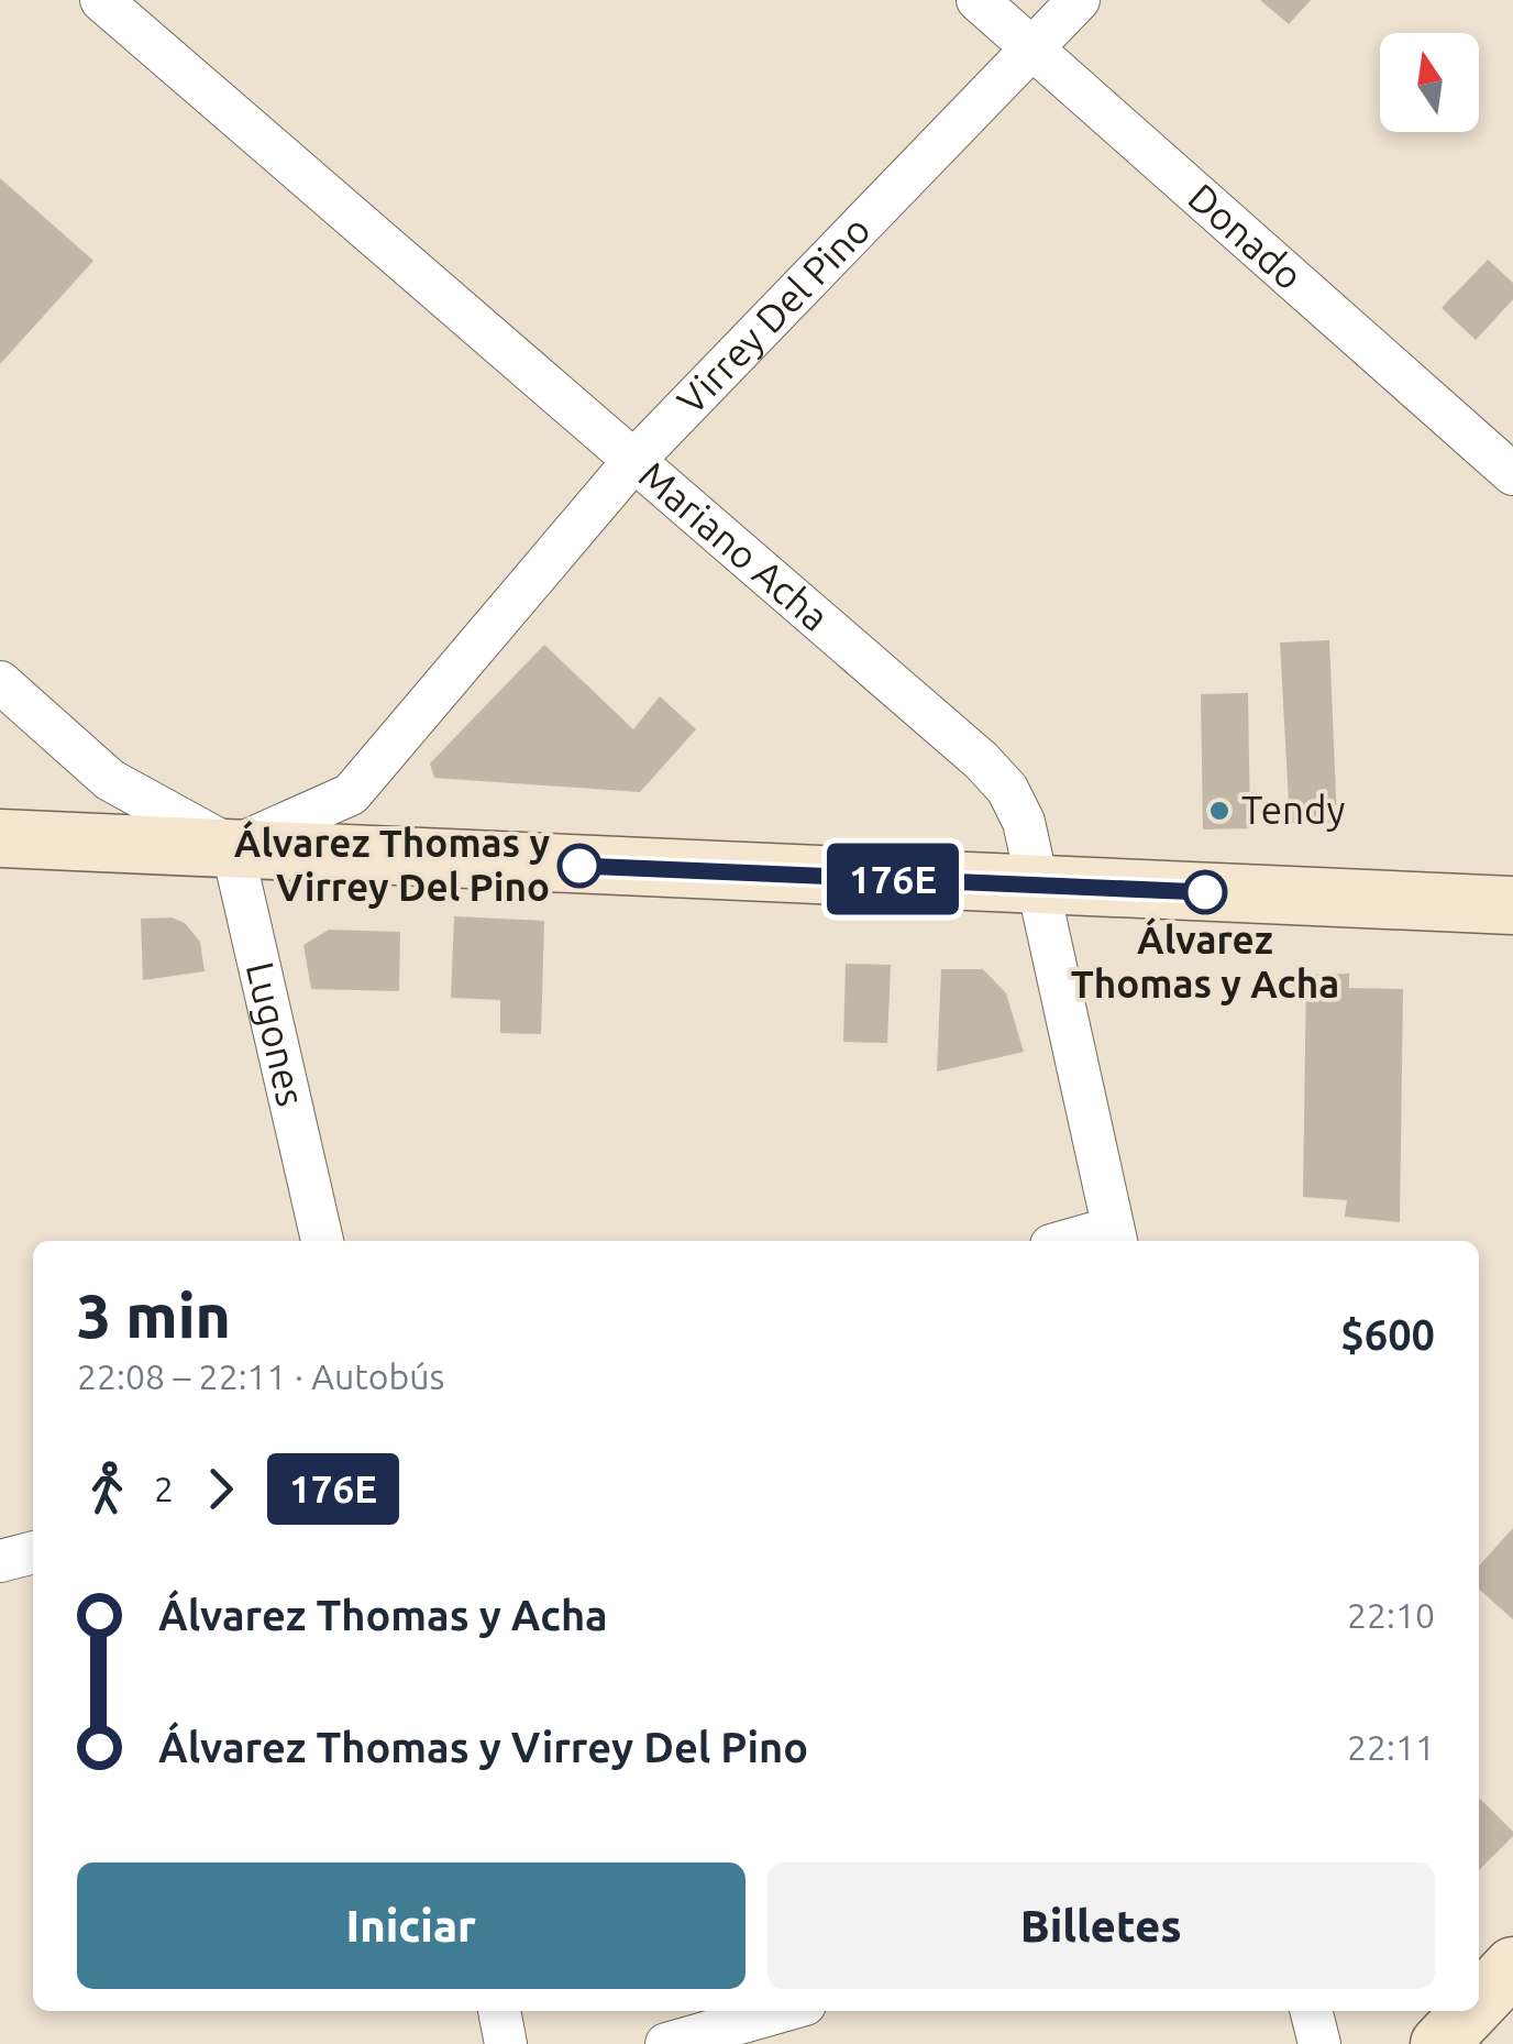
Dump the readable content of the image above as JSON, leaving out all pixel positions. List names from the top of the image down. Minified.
{"streets":{"street":["Donado","Virrey Del Pino","Mariano Acha","Lugones"]},"crossings":[["Donado","Virrey Del Pino"],["Virrey Del Pino","Mariano Acha"],["Virrey Del Pino","Lugones"]],"places":["Tendy","Álvarez Thomas y Virrey Del Pino","Álvarez Thomas y Acha"],"lines":["bus line 176E"],"north":"top","page":{"on_map":"176E","heading":["3 min","22:08 – 22:11 · Autobús","$600"],"legs":["2","176E"],"list":[{"name":"Álvarez Thomas y Acha","value":"22:10"},{"name":"Álvarez Thomas y Virrey Del Pino","value":"22:11"}],"buttons":["Iniciar","Billetes"]}}
